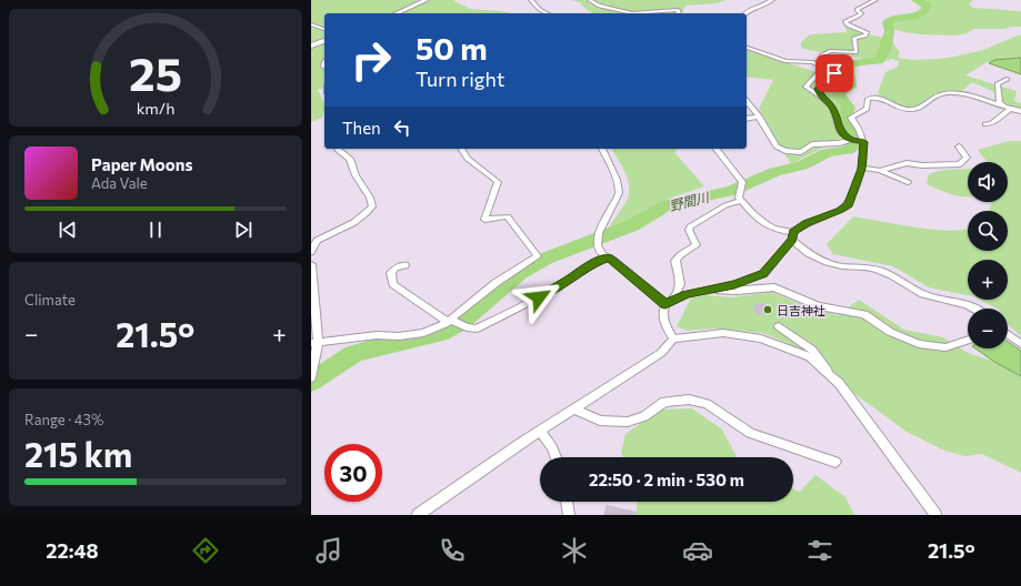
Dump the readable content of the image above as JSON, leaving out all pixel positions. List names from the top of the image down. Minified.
{"water":["野間川"],"places":["日吉神社"],"page":{"turn":["50 m","Turn right"],"then":"Then","song":["Paper Moons","Ada Vale"],"map_buttons":["+","−"],"tile":["Climate",["Range · 43%","215 km"]],"heat":["−","21.5°","+"],"limit":"30","trip":"22:50 · 2 min · 530 m","tabs":["22:48","21.5°"],"gauge":["25","km/h"]}}
